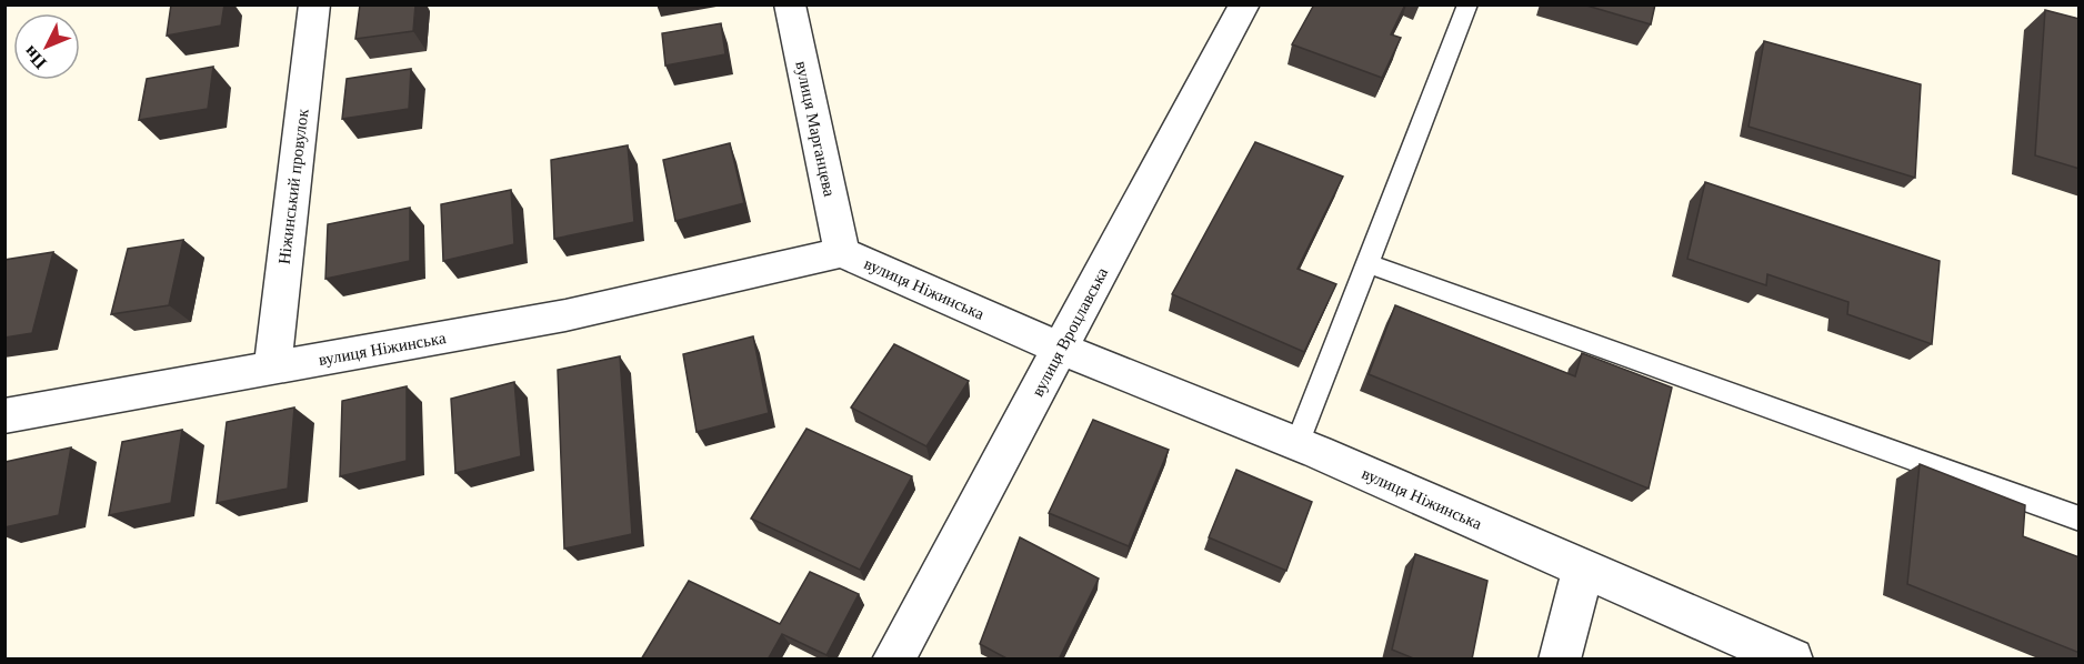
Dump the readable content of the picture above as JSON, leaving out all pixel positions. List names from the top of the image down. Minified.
{"streets":{"street":["вулиця Марганцева","Ніжинський провулок","вулиця Ніжинська","вулиця Вроцлавська"]},"crossings":[["вулиця Марганцева","вулиця Ніжинська"],["Ніжинський провулок","вулиця Ніжинська"],["вулиця Ніжинська","вулиця Вроцлавська"]],"north":"bottom left"}
